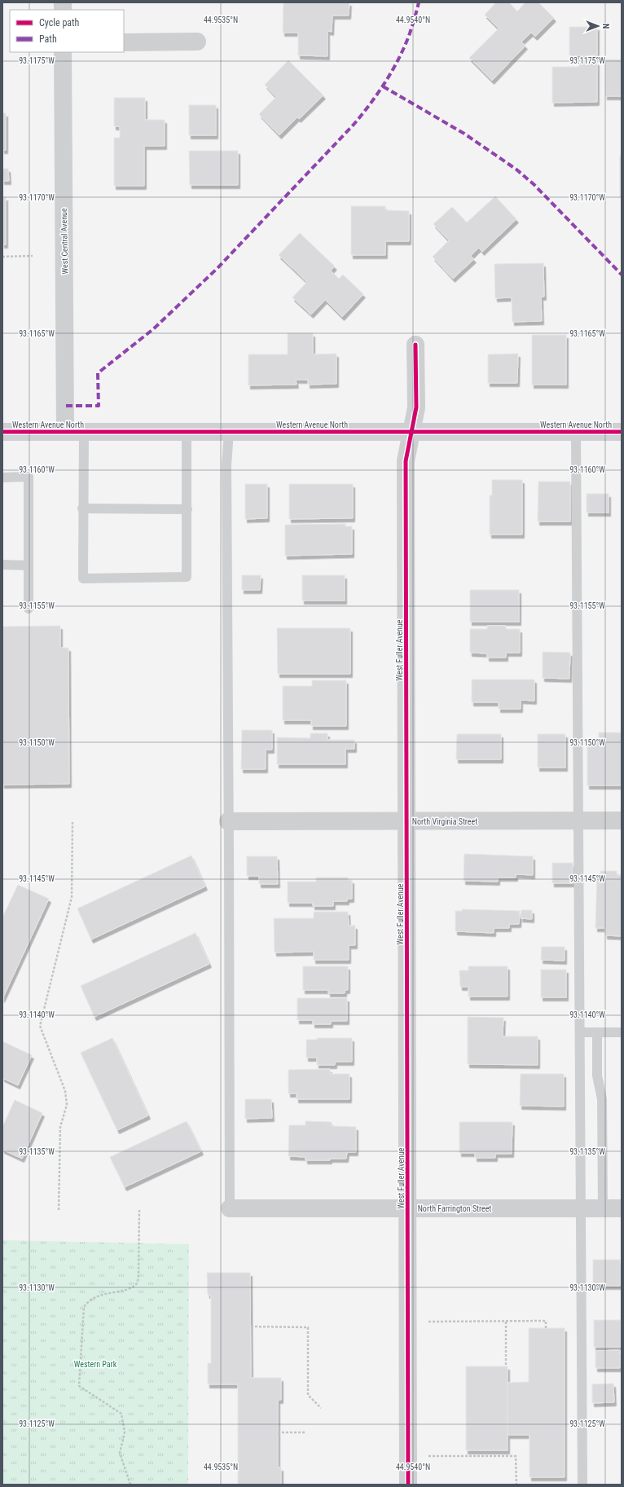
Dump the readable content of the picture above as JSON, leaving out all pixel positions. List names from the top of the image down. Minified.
{"streets":{"street":["West Central Avenue","Western Avenue North","West Fuller Avenue","North Virginia Street","North Farrington Street"]},"crossings":[["West Central Avenue","Western Avenue North"],["Western Avenue North","West Fuller Avenue"],["West Fuller Avenue","North Virginia Street"],["West Fuller Avenue","North Farrington Street"]],"parks":["Western Park"],"legend":["Cycle path","Path"],"north":"right","coordinates":["44.9535°N","44.9540°N","93.1175°W","93.1170°W","93.1165°W","93.1160°W","93.1155°W","93.1150°W","93.1145°W","93.1140°W","93.1135°W","93.1130°W","93.1125°W"]}
